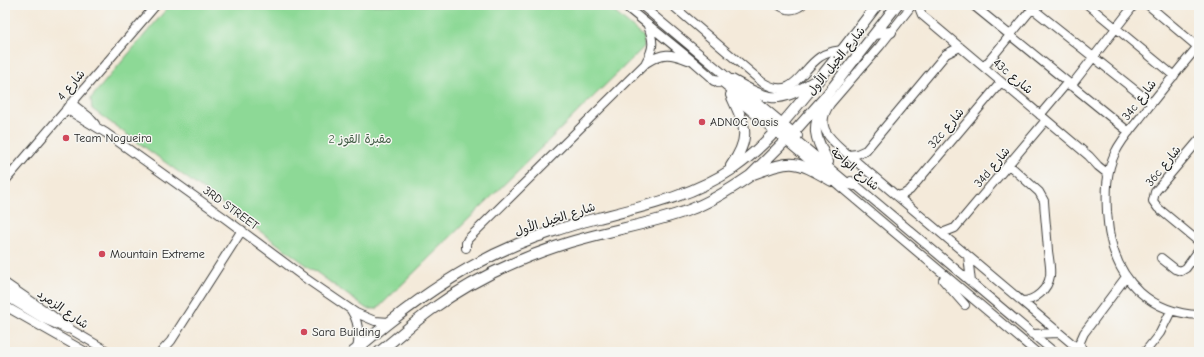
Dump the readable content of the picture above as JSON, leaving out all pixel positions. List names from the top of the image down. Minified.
{"streets":{"main road":["شارع الخيل الأول"],"street":["43c شارع","شارع 4","34c شارع","32c شارع","36c شارع","34d شارع","شارع الواحة","3RD STREET","شارع الزمرد"]},"crossings":[["شارع الخيل الأول","شارع الواحة"],["شارع الخيل الأول","3RD STREET"],["43c شارع","34c شارع"],["43c شارع","32c شارع"],["43c شارع","34d شارع"],["شارع 4","3RD STREET"]],"parks":["مقبرة القوز 2"],"places":["ADNOC Oasis","Team Nogueira","Mountain Extreme","Sara Building"]}
